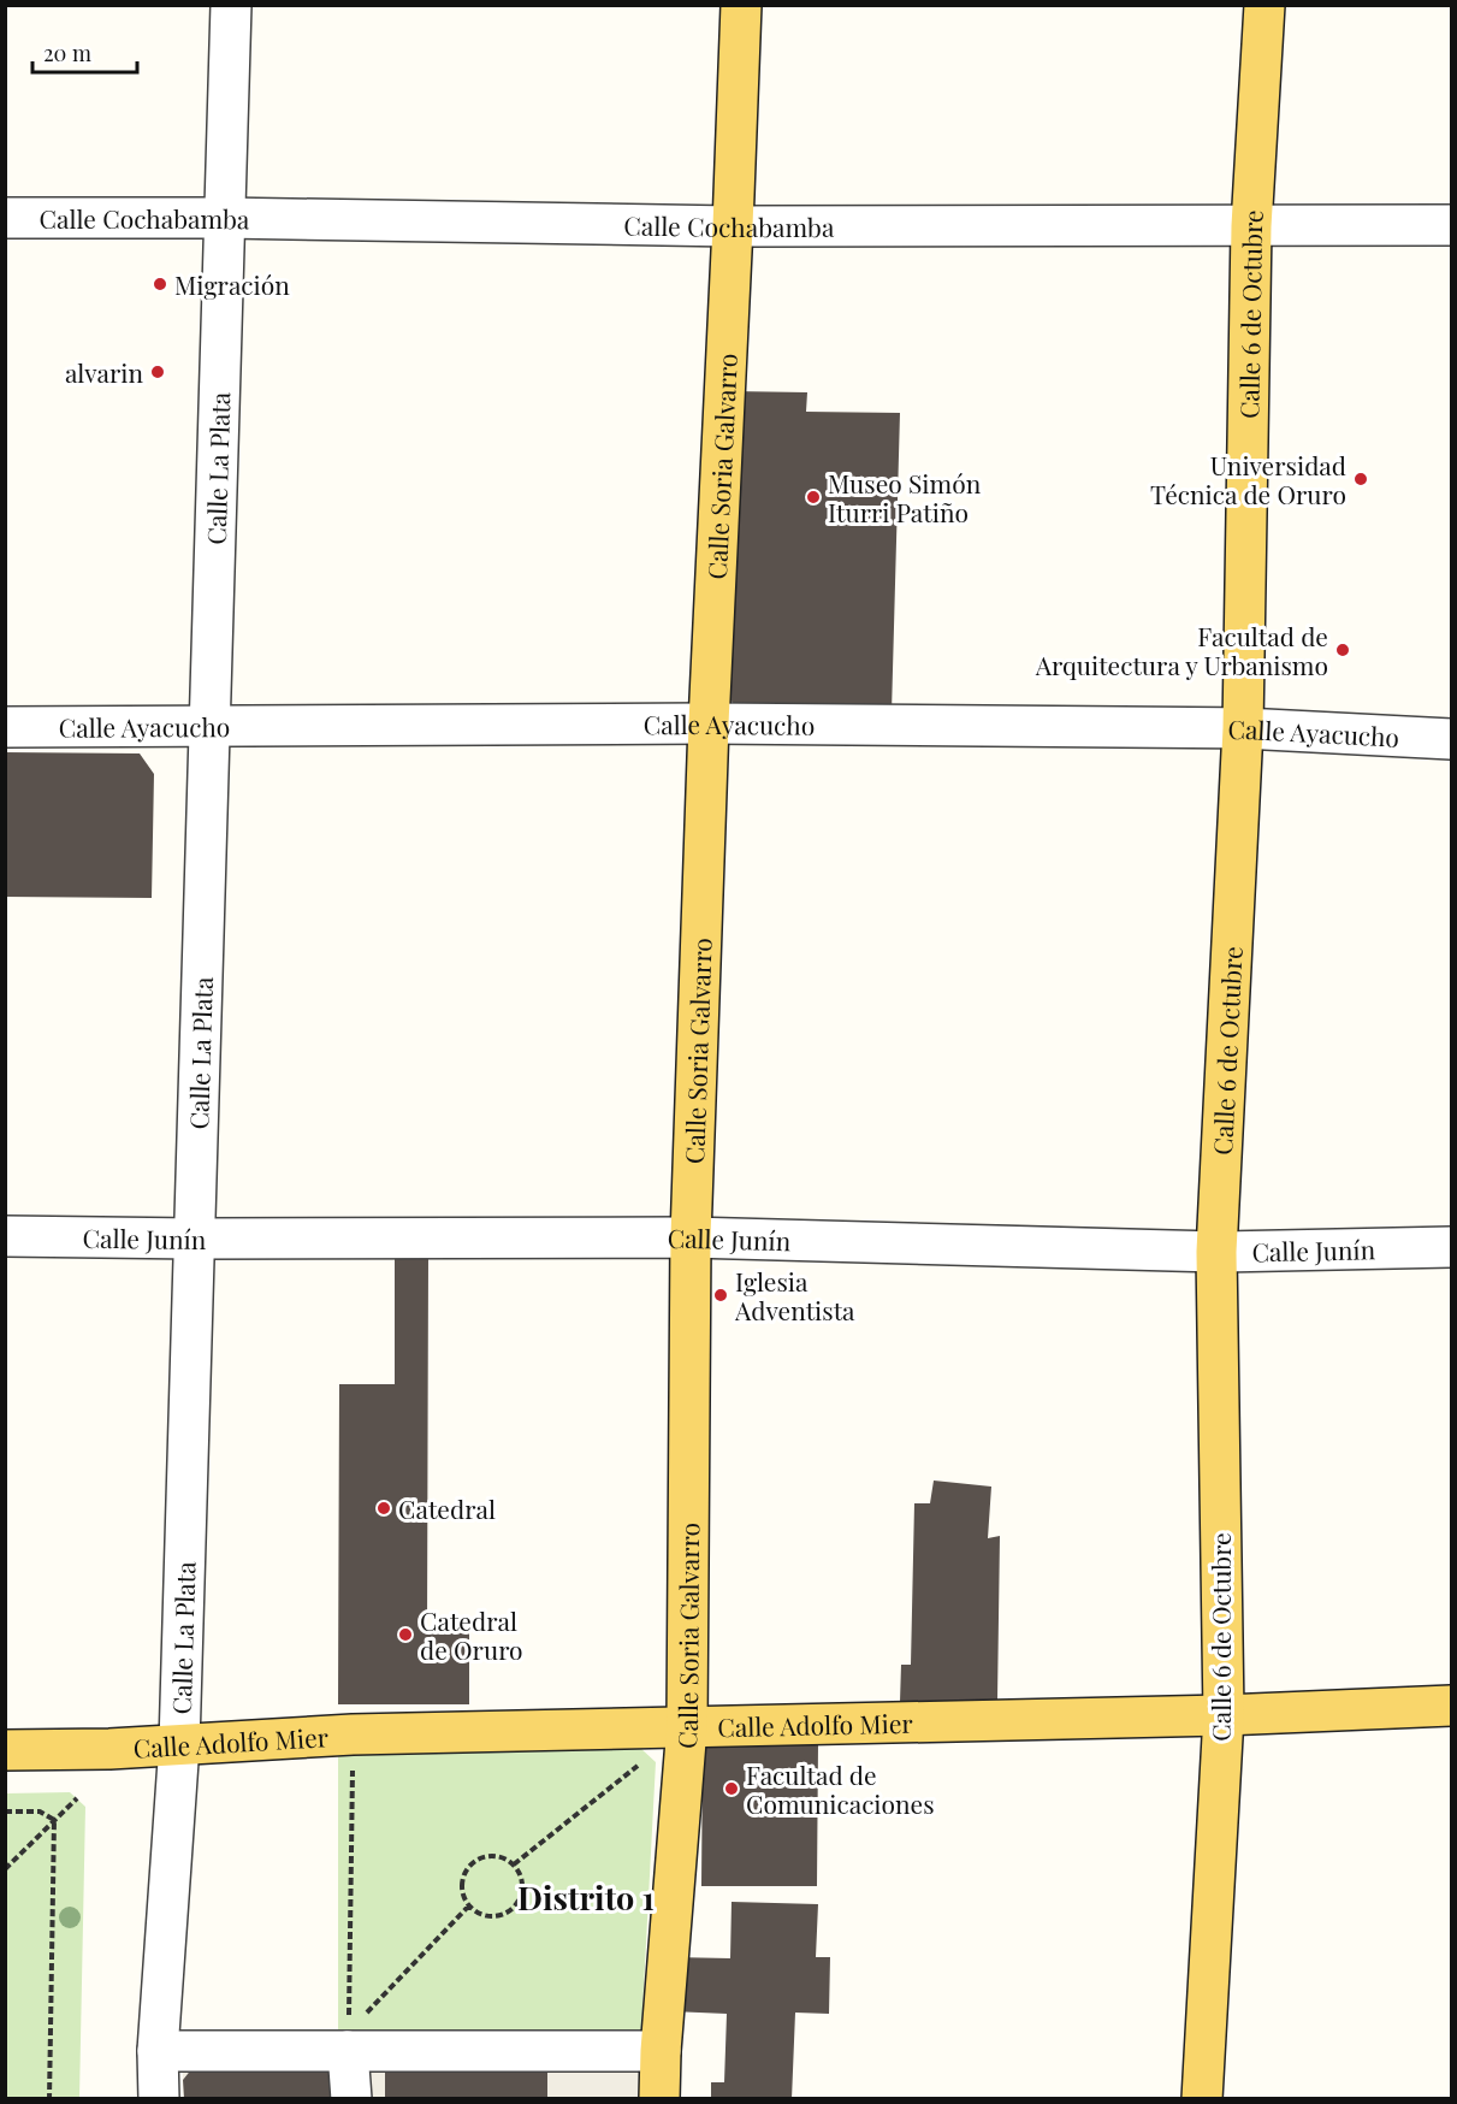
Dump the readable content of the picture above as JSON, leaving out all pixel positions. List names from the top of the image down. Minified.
{"streets":{"main road":["Calle 6 de Octubre","Calle Soria Galvarro","Calle Adolfo Mier"],"street":["Calle Cochabamba","Calle La Plata","Calle Ayacucho","Calle Junín"]},"crossings":[["Calle Cochabamba","Calle 6 de Octubre"],["Calle Cochabamba","Calle La Plata"],["Calle Cochabamba","Calle Soria Galvarro"],["Calle 6 de Octubre","Calle Ayacucho"],["Calle 6 de Octubre","Calle Junín"],["Calle 6 de Octubre","Calle Adolfo Mier"],["Calle La Plata","Calle Ayacucho"],["Calle La Plata","Calle Junín"],["Calle La Plata","Calle Adolfo Mier"],["Calle Soria Galvarro","Calle Ayacucho"],["Calle Soria Galvarro","Calle Junín"],["Calle Soria Galvarro","Calle Adolfo Mier"]],"districts":["Distrito 1"],"places":["Migración","alvarin","Universidad Técnica de Oruro","Museo Simón Iturri Patiño","Facultad de Arquitectura y Urbanismo","Iglesia Adventista","Catedral","Catedral de Oruro","Facultad de Comunicaciones"],"scale_bar":"20 m"}
